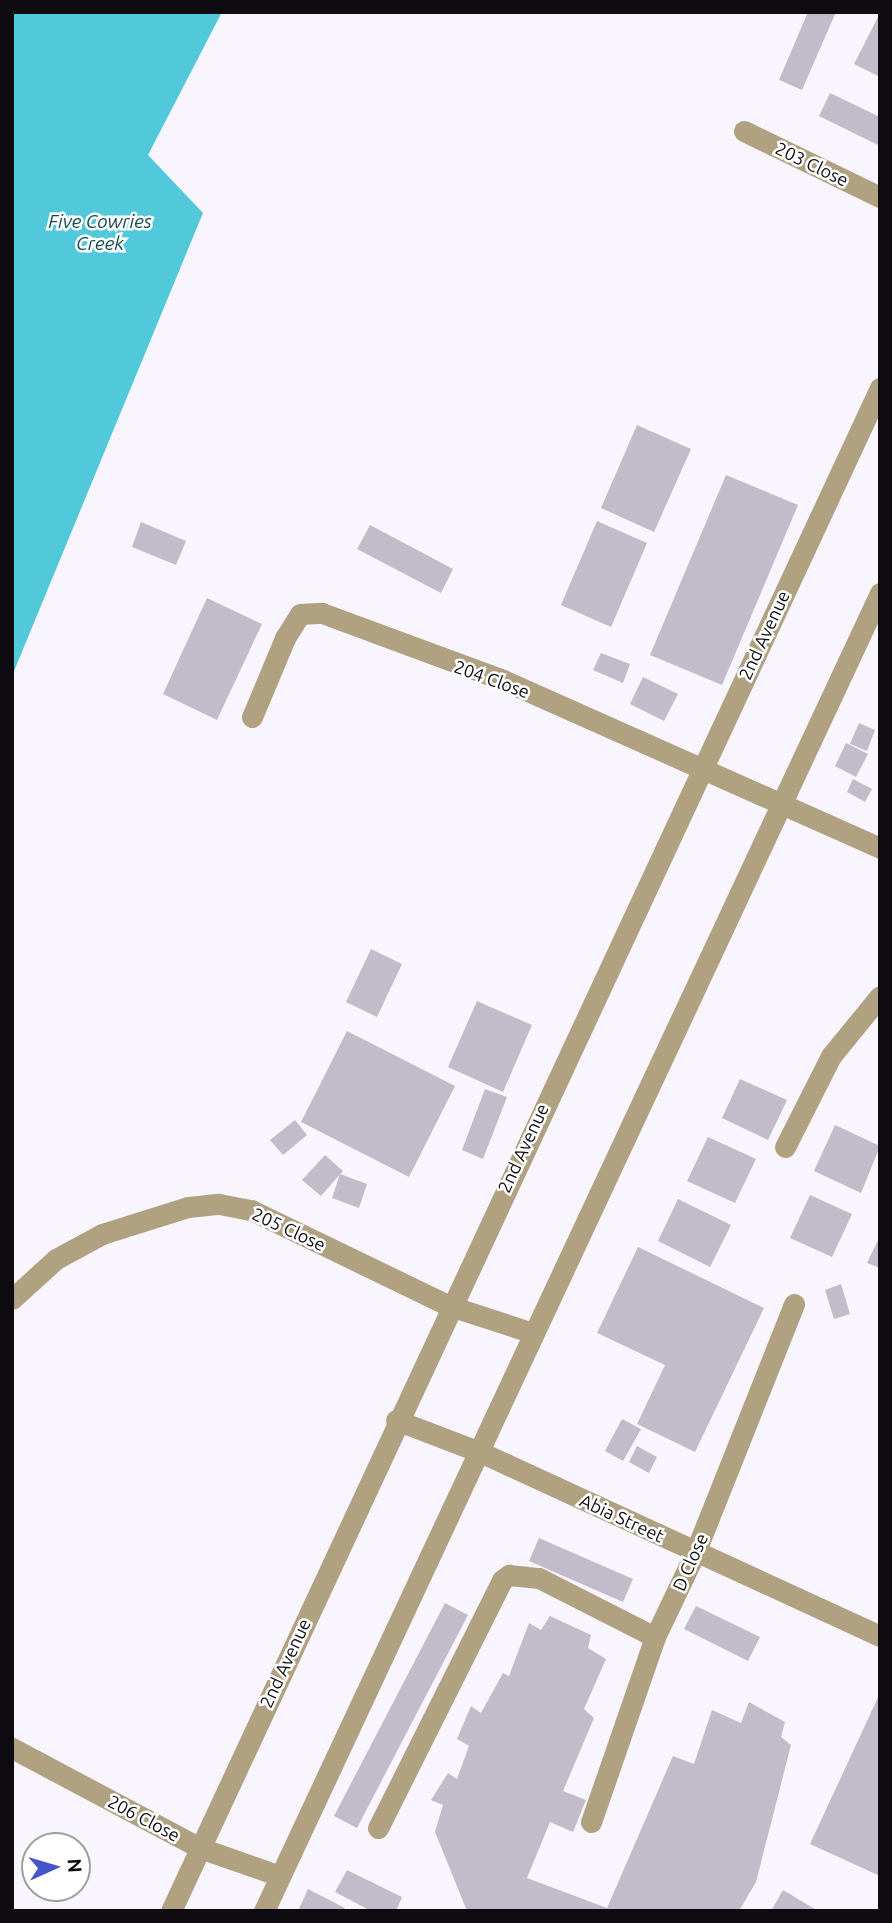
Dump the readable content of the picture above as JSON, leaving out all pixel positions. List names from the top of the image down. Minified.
{"streets":{"street":["203 Close","2nd Avenue","204 Close","205 Close","Abia Street","D Close","206 Close"]},"crossings":[["2nd Avenue","204 Close"],["2nd Avenue","205 Close"],["2nd Avenue","Abia Street"],["2nd Avenue","206 Close"],["Abia Street","D Close"]],"water":["Five Cowries Creek"],"north":"right"}
